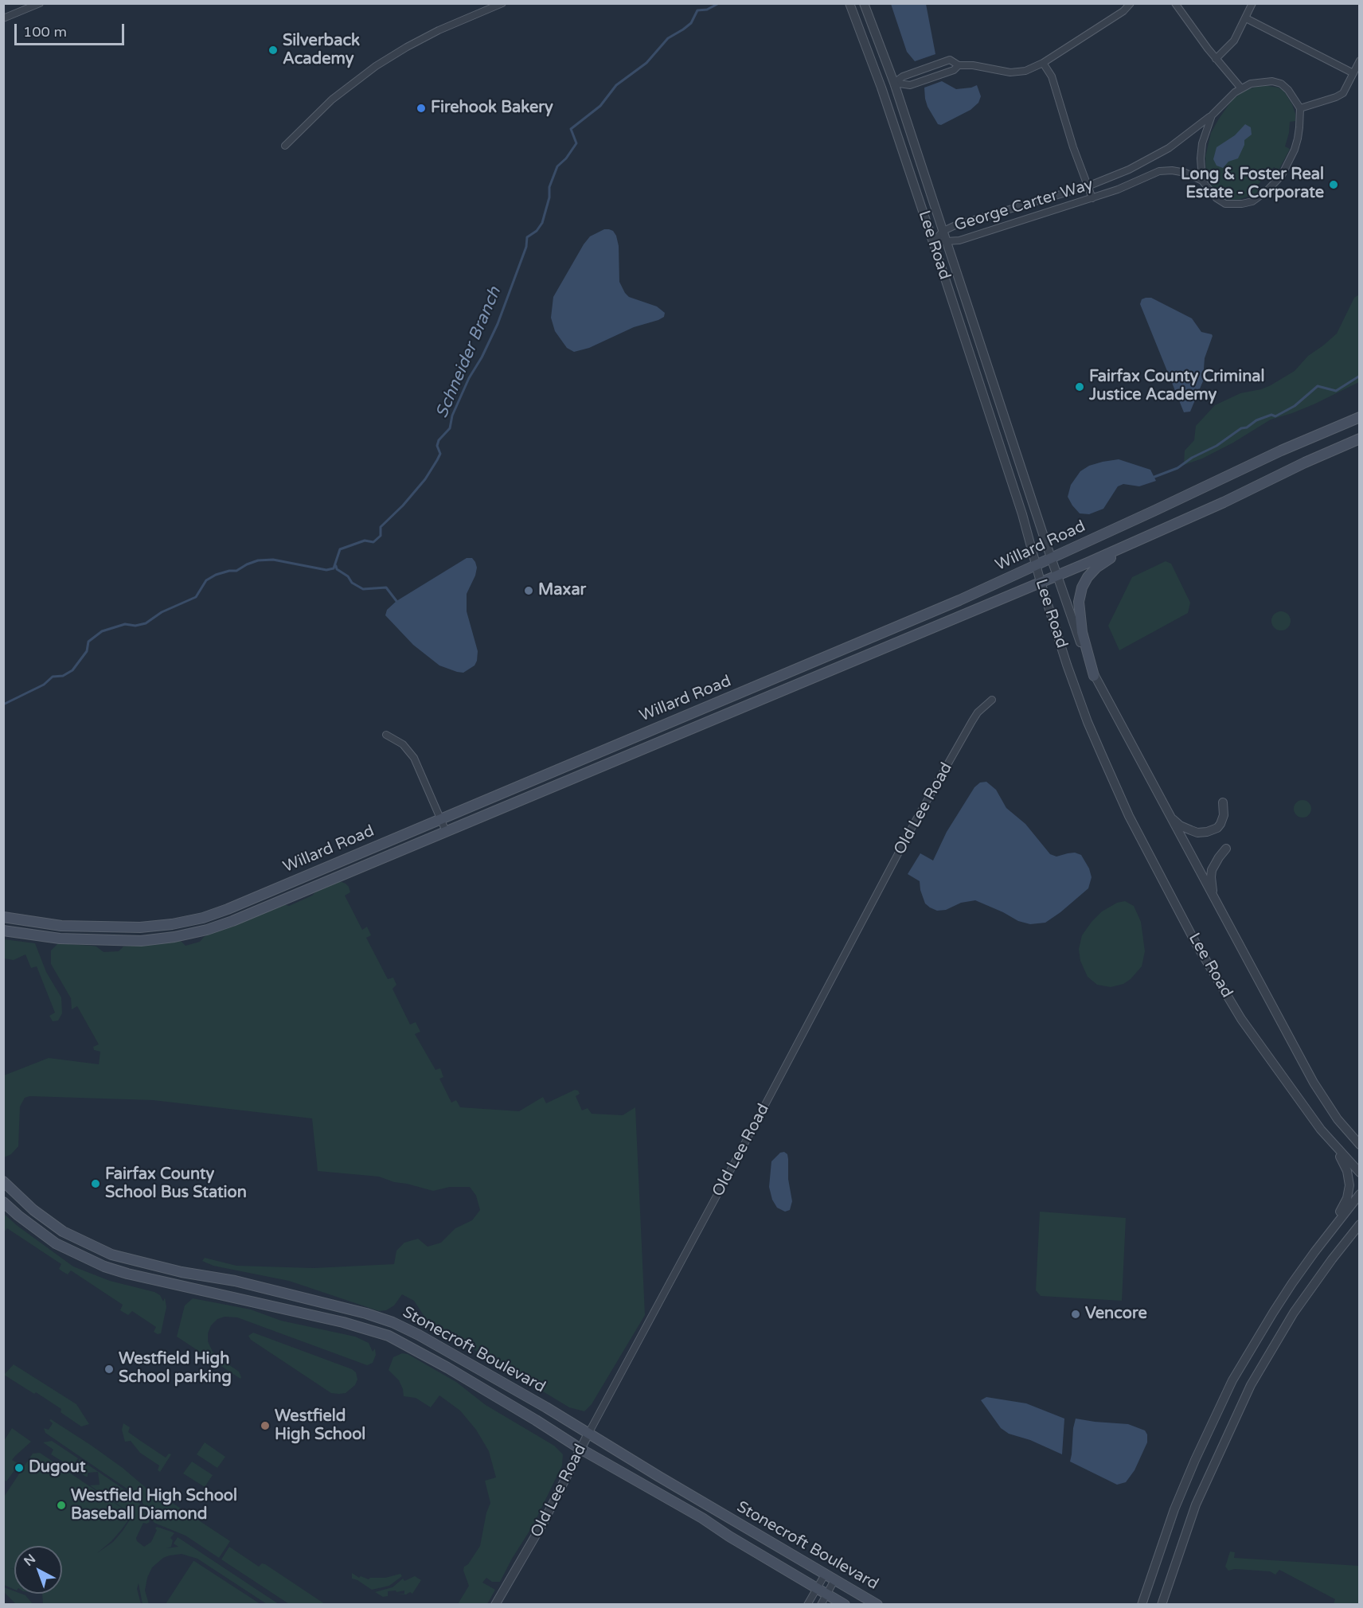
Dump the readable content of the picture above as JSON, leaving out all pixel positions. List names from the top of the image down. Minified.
{"streets":{"main road":["Willard Road","Stonecroft Boulevard"],"street":["George Carter Way","Lee Road","Old Lee Road"]},"crossings":[["George Carter Way","Lee Road"],["Lee Road","Willard Road"],["Old Lee Road","Stonecroft Boulevard"]],"water":["Schneider Branch"],"places":["Silverback Academy","Firehook Bakery","Long & Foster Real Estate - Corporate","Fairfax County Criminal Justice Academy","Maxar","Fairfax County School Bus Station","Vencore","Westfield High School parking","Westfield High School","Dugout","Westfield High School Baseball Diamond"],"scale_bar":"100 m","north":"top left"}
